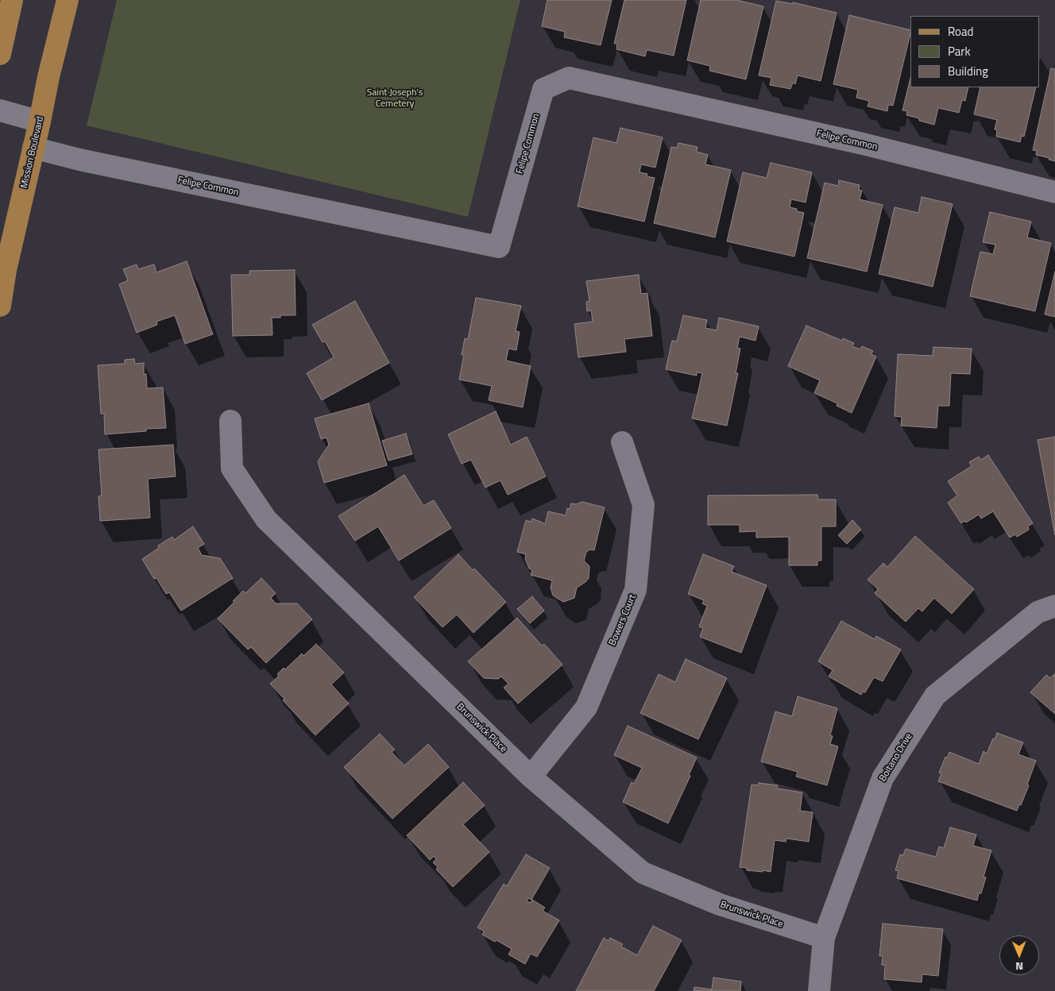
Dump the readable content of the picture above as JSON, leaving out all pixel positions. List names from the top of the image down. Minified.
{"streets":{"main road":["Mission Boulevard"],"street":["Felipe Common","Bowers Court","Brunswick Place","Boitano Drive"]},"crossings":[["Felipe Common","Mission Boulevard"],["Bowers Court","Brunswick Place"],["Brunswick Place","Boitano Drive"]],"parks":["Saint Joseph's Cemetery"],"legend":["Road","Park","Building"],"north":"bottom"}
